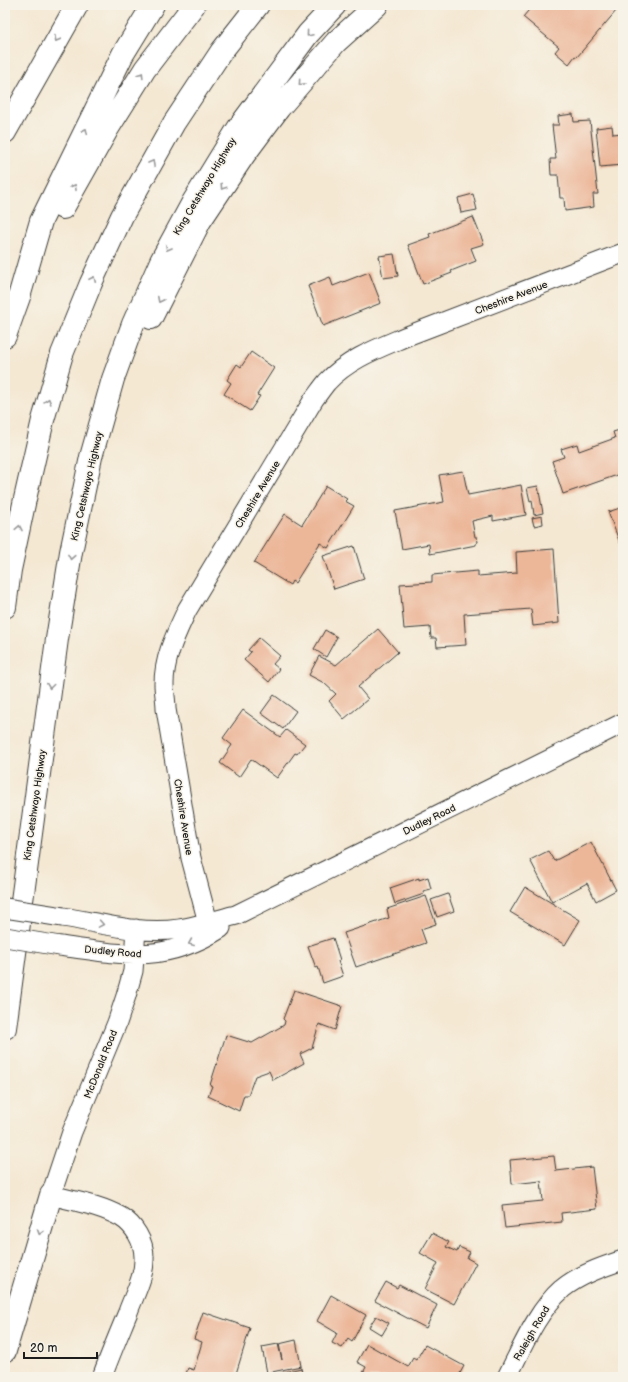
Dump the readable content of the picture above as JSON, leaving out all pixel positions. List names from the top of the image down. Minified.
{"streets":{"highway":["King Cetshwayo Highway"],"street":["Cheshire Avenue","Dudley Road","McDonald Road","Raleigh Road"]},"crossings":[["Cheshire Avenue","Dudley Road"],["Dudley Road","McDonald Road"]],"scale_bar":"20 m"}
